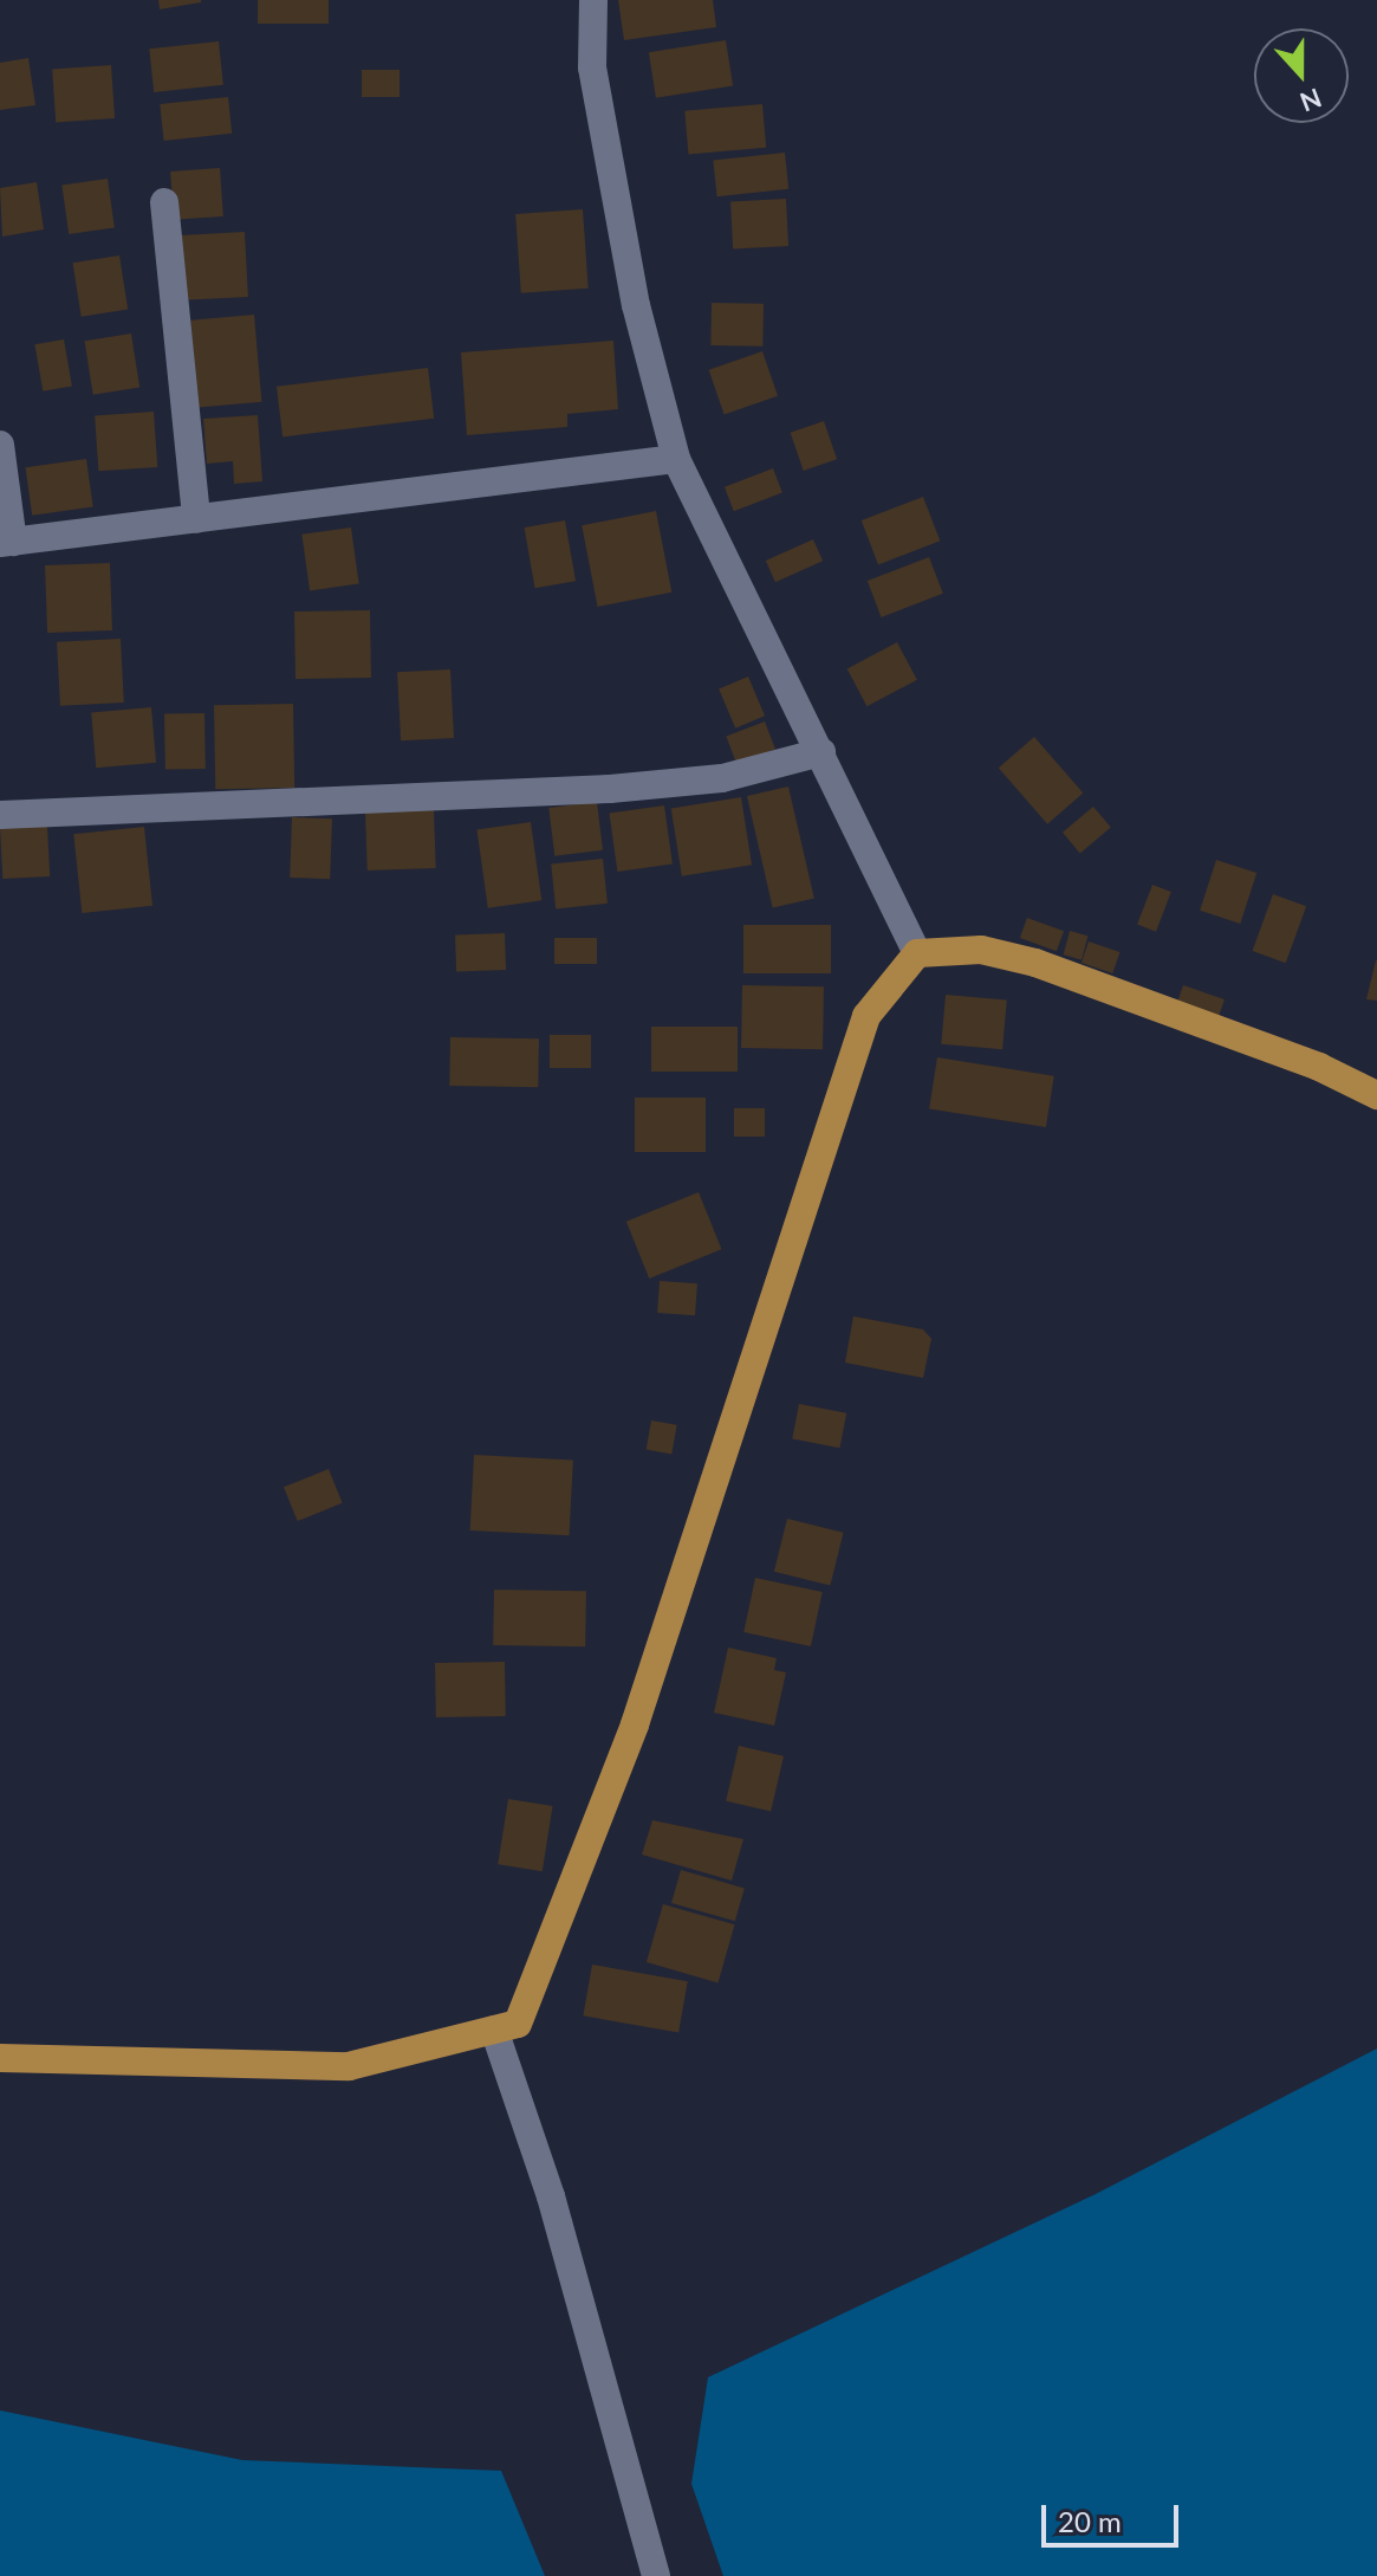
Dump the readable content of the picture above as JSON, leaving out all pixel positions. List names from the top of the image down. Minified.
{"scale_bar":"20 m","north":"bottom"}
